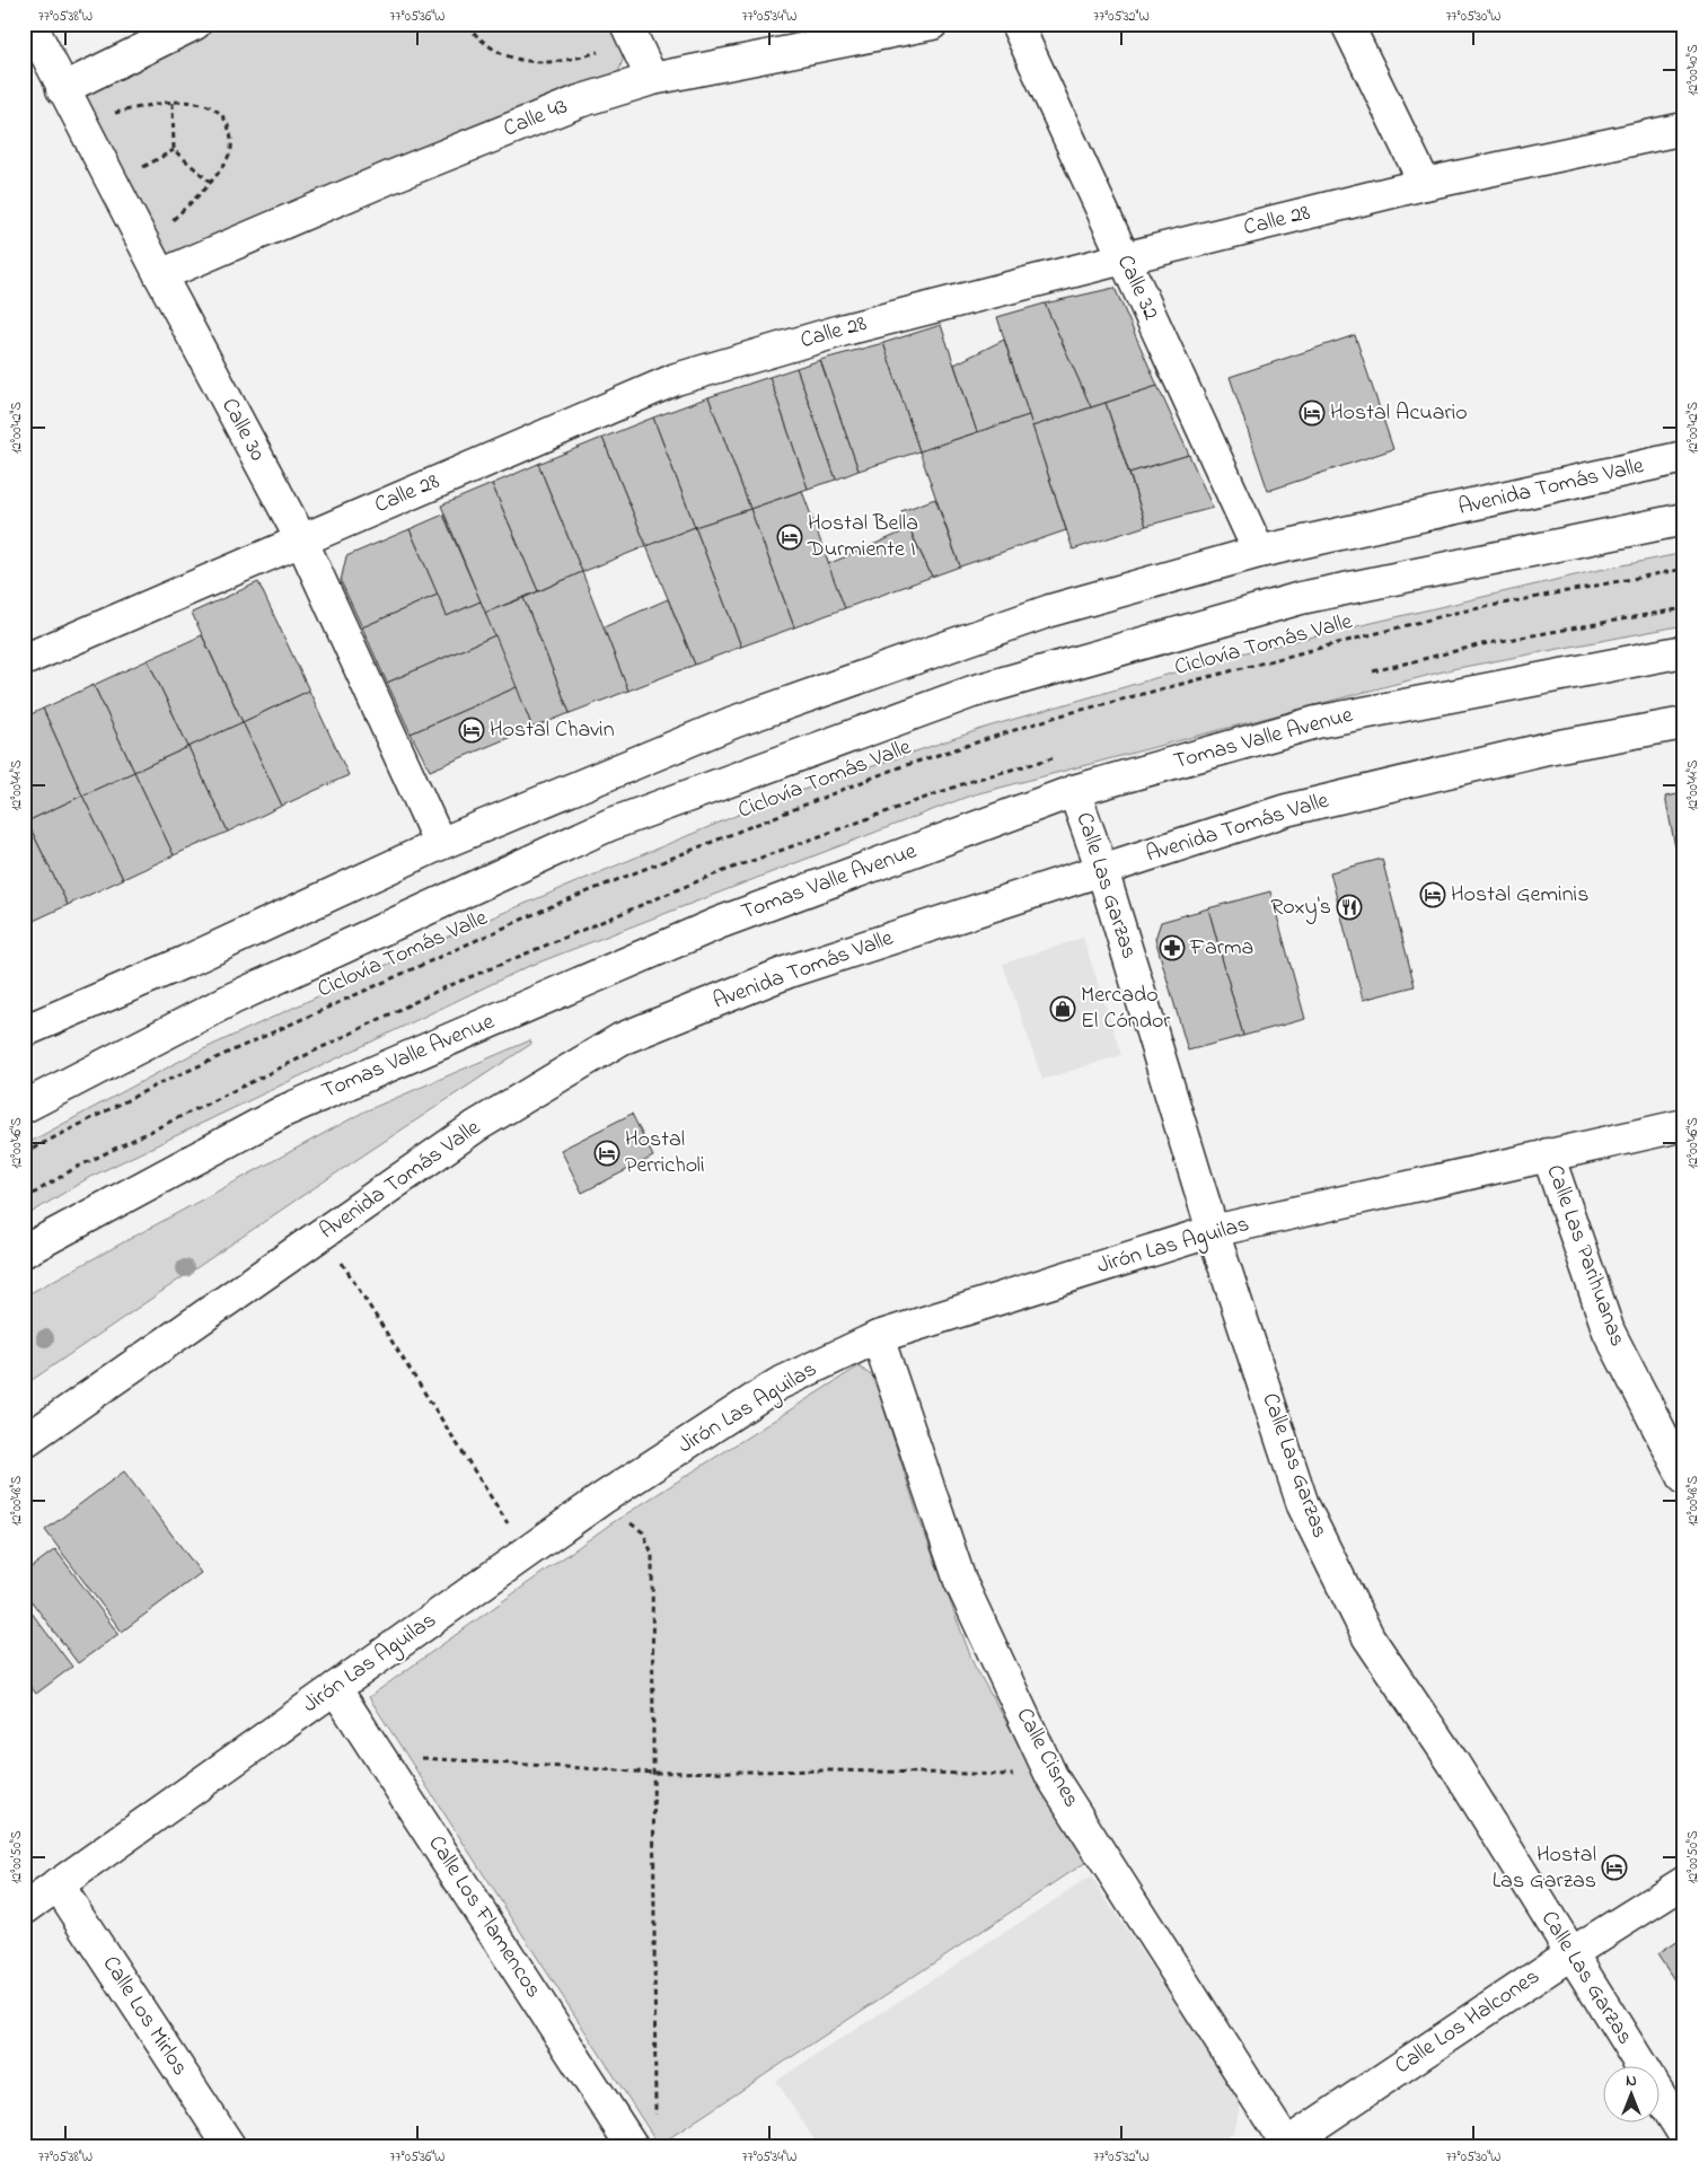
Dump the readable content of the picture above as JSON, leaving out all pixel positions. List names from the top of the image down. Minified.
{"streets":{"street":["Calle 43","Calle 28","Calle 32","Calle 30","Avenida Tomás Valle","Tomas Valle Avenue","Calle Las Garzas","Jirón Las Aguilas","Calle Las Parihuanas","Calle Cisnes","Calle Los Flamencos","Calle Los Mirlos","Calle Los Halcones"],"path":["Ciclovía Tomás Valle"]},"crossings":[["Calle 43","Calle 30"],["Calle 28","Calle 32"],["Calle 28","Calle 30"],["Calle 32","Avenida Tomás Valle"],["Calle 30","Avenida Tomás Valle"],["Avenida Tomás Valle","Calle Las Garzas"],["Tomas Valle Avenue","Calle Las Garzas"],["Calle Las Garzas","Jirón Las Aguilas"],["Calle Las Garzas","Calle Los Halcones"],["Jirón Las Aguilas","Calle Las Parihuanas"],["Jirón Las Aguilas","Calle Cisnes"],["Jirón Las Aguilas","Calle Los Flamencos"],["Jirón Las Aguilas","Calle Los Mirlos"],["Calle Cisnes","Calle Los Halcones"]],"places":{"hotel":["Hostal Acuario","Hostal Bella Durmiente I","Hostal Chavin","Hostal Geminis","Hostal Perricholi","Hostal Las Garzas"],"restaurant":["Roxy's"],"pharmacy":["Farma"],"shop":["Mercado El Cóndor"]},"north":"top","coordinates":["77°05'38\"W","77°05'36\"W","77°05'34\"W","77°05'32\"W","77°05'30\"W","12°00'40\"S","12°00'42\"S","12°00'44\"S","12°00'46\"S","12°00'48\"S","12°00'50\"S"]}
